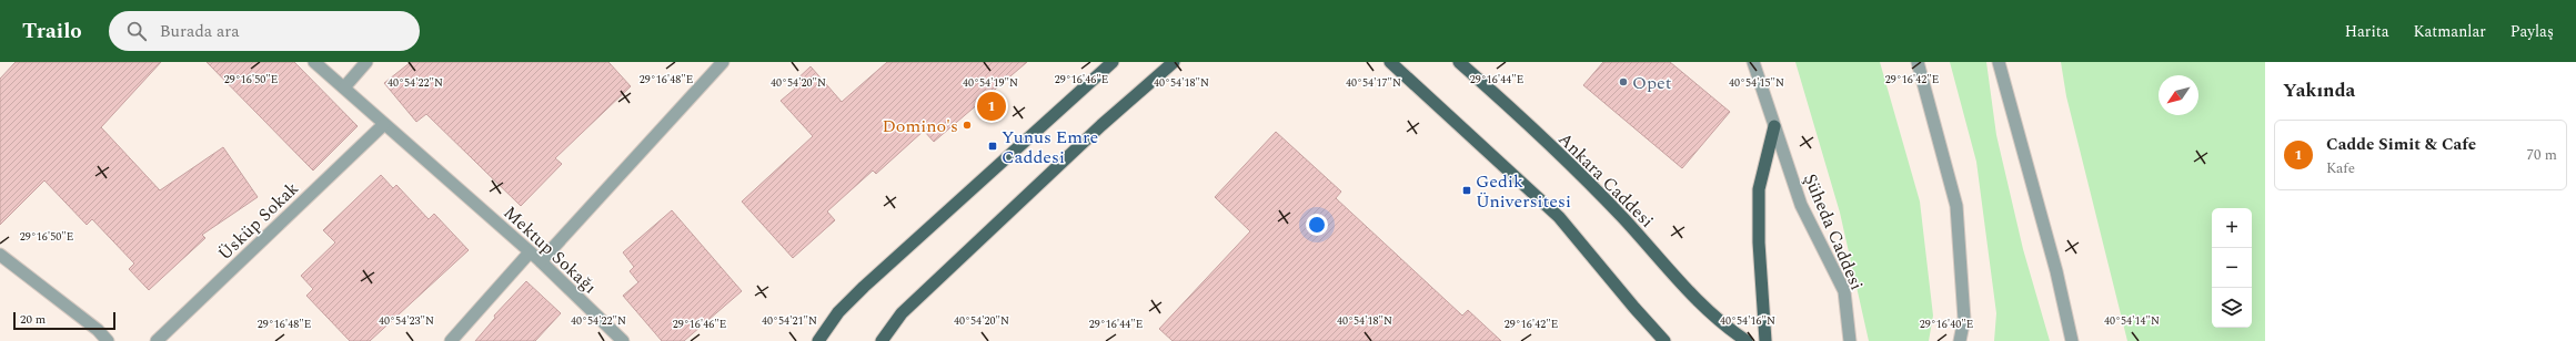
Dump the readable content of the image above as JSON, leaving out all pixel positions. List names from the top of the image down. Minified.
{"streets":{"main road":["Ankara Caddesi"],"street":["Üsküp Sokak","Şüheda Caddesi","Mektup Sokağı"]},"crossings":[["Üsküp Sokak","Mektup Sokağı"]],"places":{"other":["Opet","Domino's"],"transit":["Yunus Emre Caddesi","Gedik Üniversitesi"]},"scale_bar":"20 m","north":"bottom left","page":{"header":"Trailo","search":"Burada ara","nav":["Harita","Katmanlar","Paylaş"],"heading":"Yakında","pins":"1","list":[{"mark":"1","name":"Cadde Simit & Cafe","note":"Kafe","value":"70 m"}],"map_buttons":["+","−"],"scale":"20 m"},"coordinates":["29°16'48\"E","29°16'46\"E","29°16'44\"E","29°16'50\"E","29°16'42\"E","40°54'20\"N","40°54'19\"N","40°54'22\"N","40°54'18\"N","40°54'17\"N","40°54'15\"N","40°54'23\"N","40°54'21\"N","40°54'16\"N","40°54'14\"N","29°16'40\"E"]}
